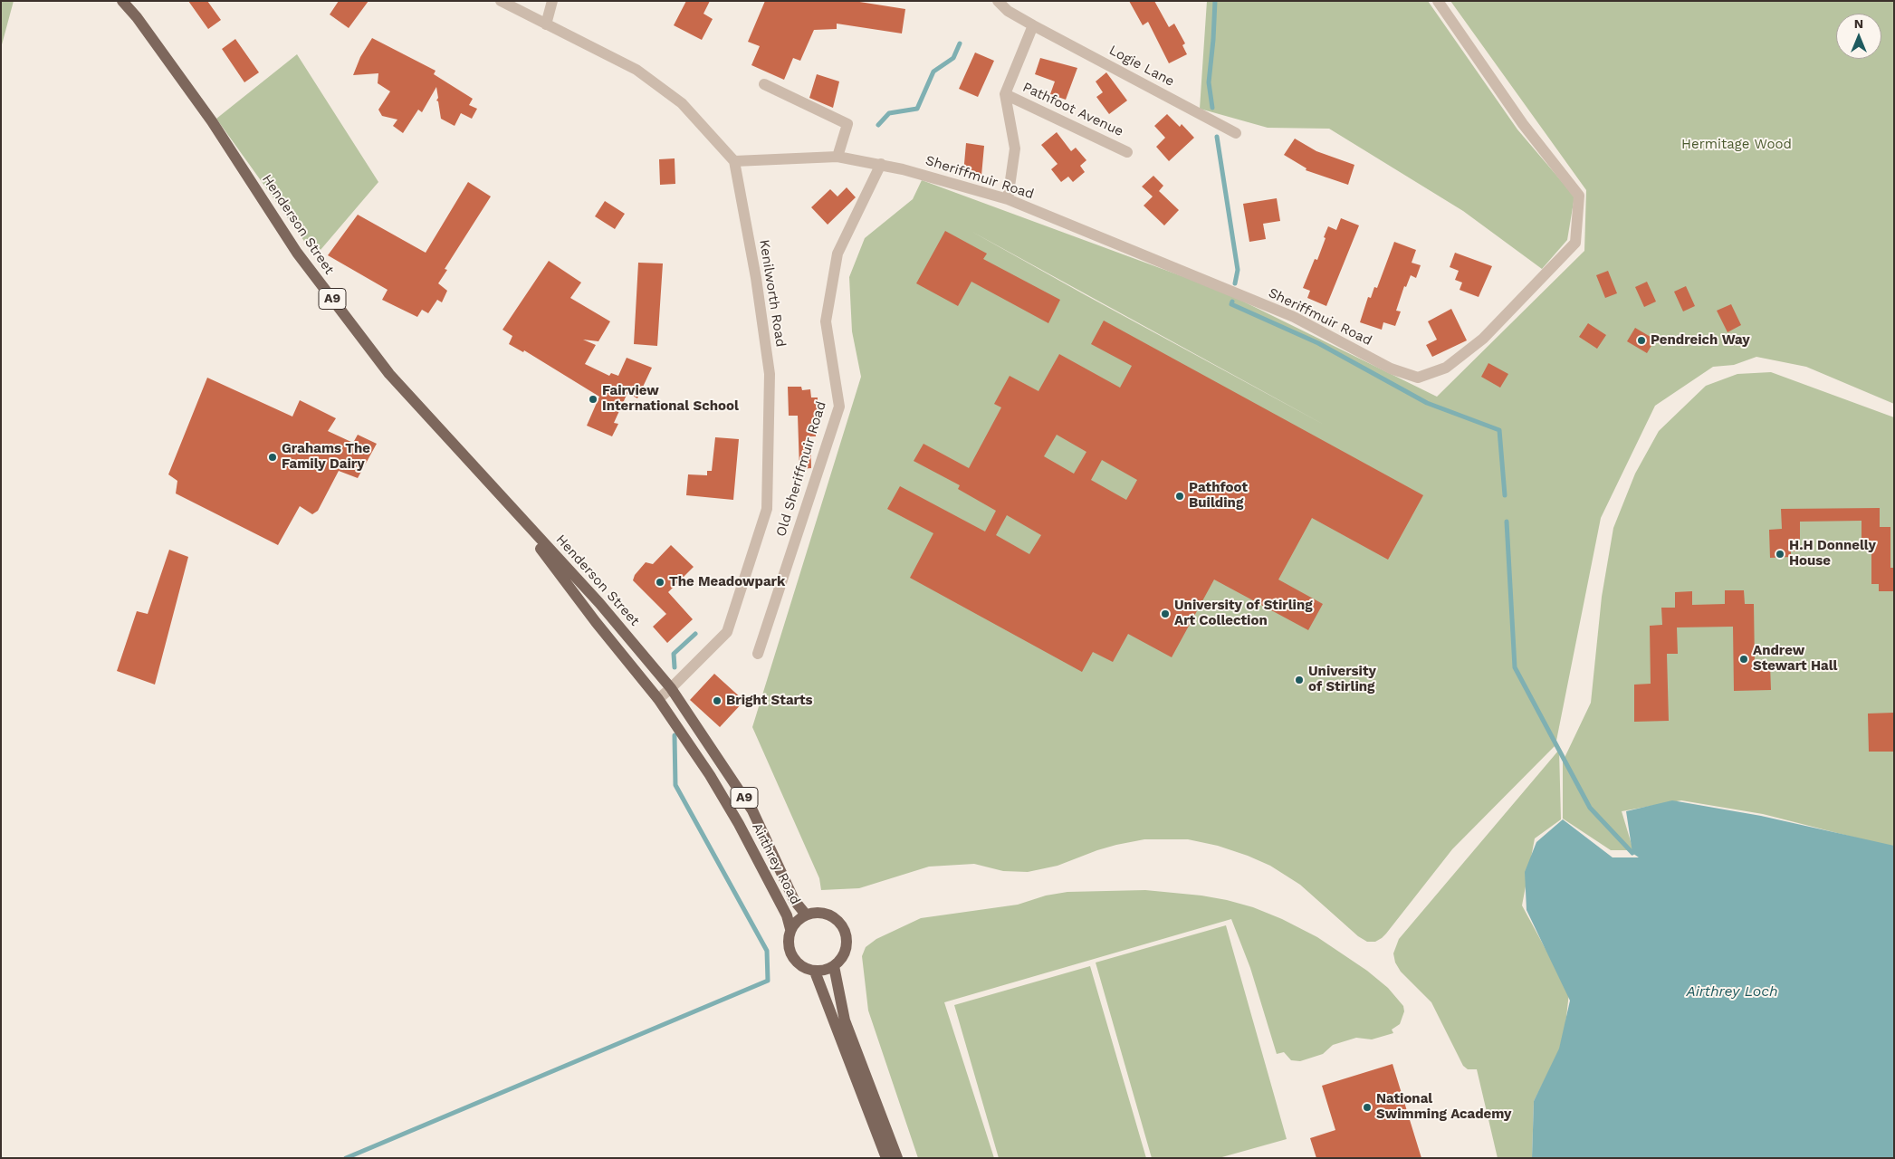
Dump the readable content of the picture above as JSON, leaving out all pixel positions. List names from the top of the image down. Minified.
{"streets":{"main road":["Henderson Street","A9","Airthrey Road"],"street":["Logie Lane","Pathfoot Avenue","Sheriffmuir Road","Kenilworth Road","Old Sheriffmuir Road"]},"crossings":[["Sheriffmuir Road","Kenilworth Road"],["Sheriffmuir Road","Old Sheriffmuir Road"],["Henderson Street","Kenilworth Road"],["Henderson Street","Airthrey Road"],["Kenilworth Road","Airthrey Road"],["A9","Airthrey Road"]],"water":["Airthrey Loch"],"parks":["Hermitage Wood"],"places":["Pendreich Way","Fairview International School","Grahams The Family Dairy","Pathfoot Building","H.H Donnelly House","The Meadowpark","University of Stirling Art Collection","Andrew Stewart Hall","University of Stirling","Bright Starts","National Swimming Academy"],"north":"top"}
